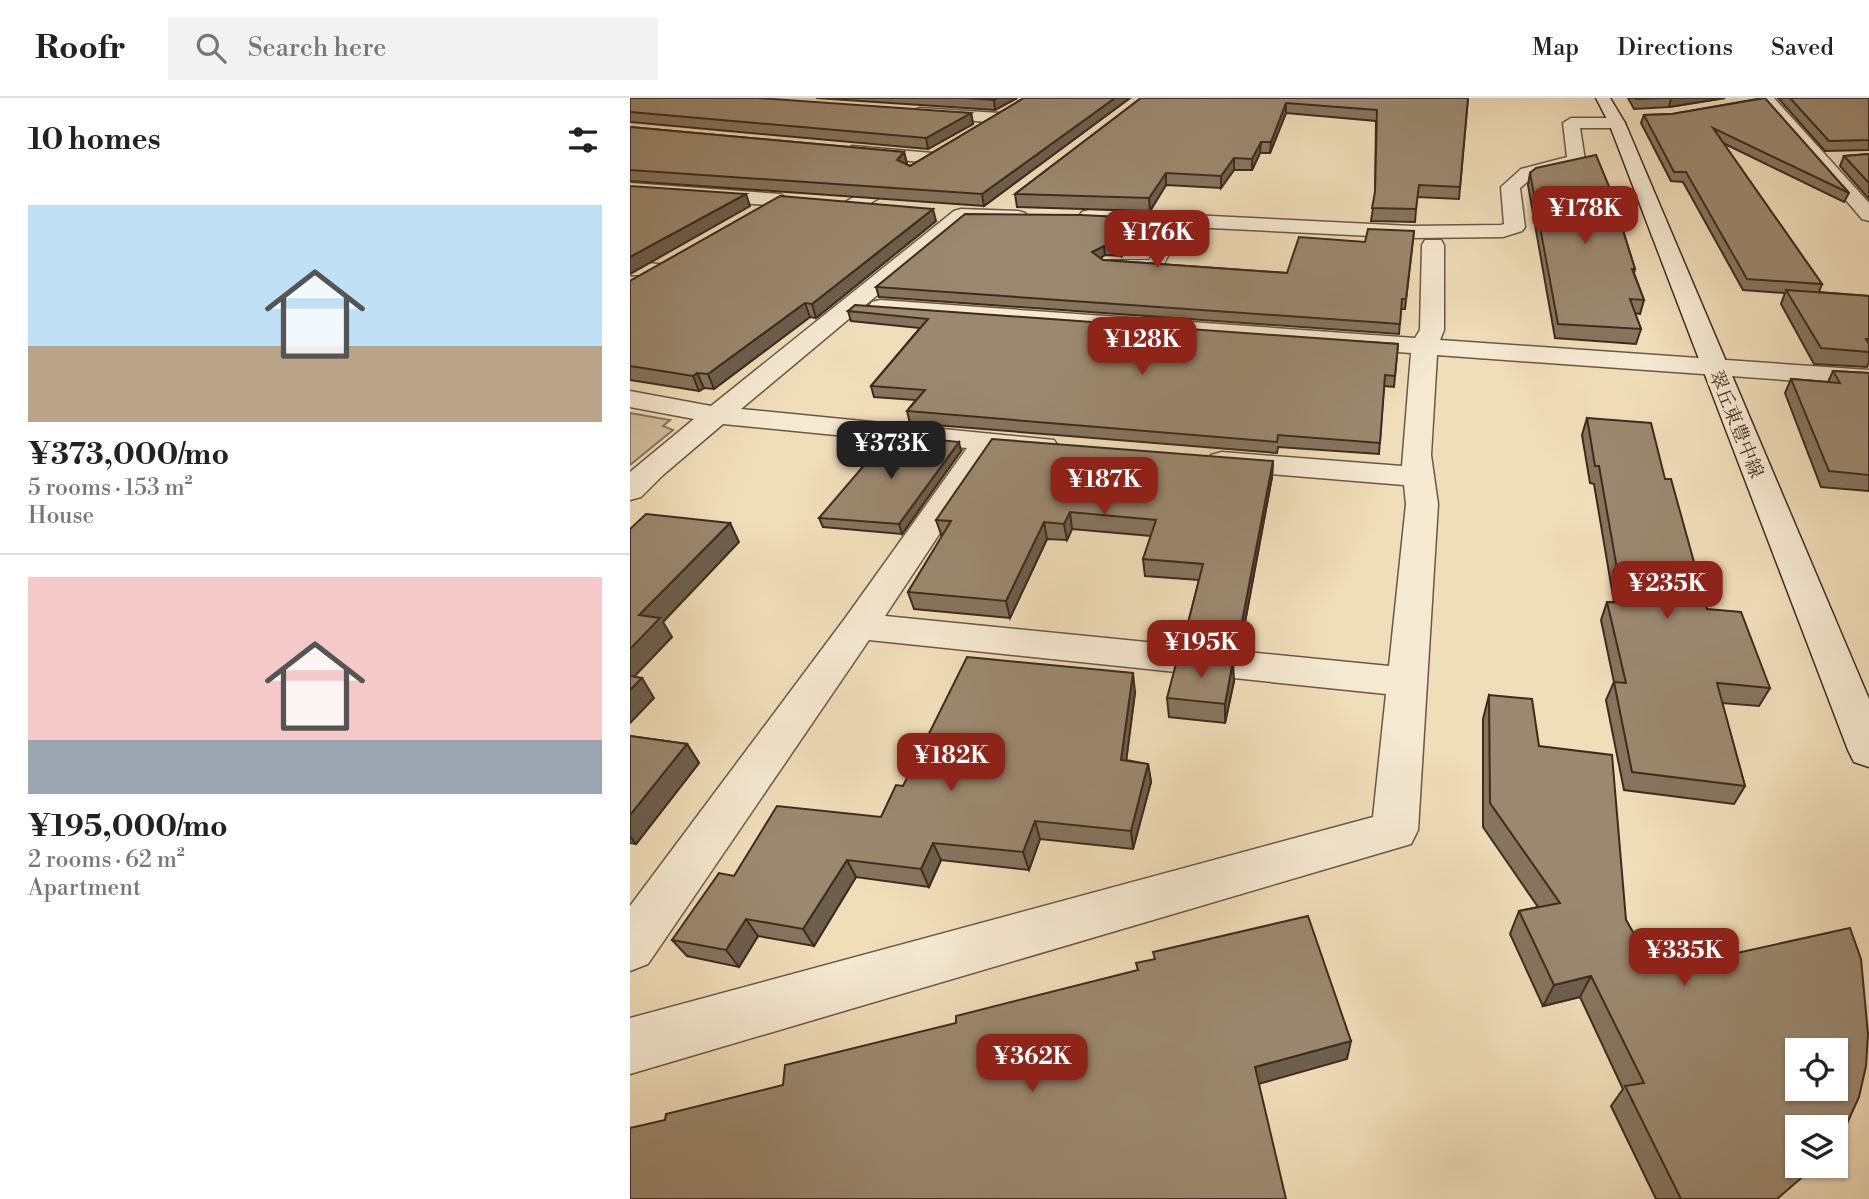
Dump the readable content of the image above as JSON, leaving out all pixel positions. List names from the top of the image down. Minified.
{"streets":{"street":["翠丘東豊中線"]},"page":{"header":"Roofr","search":"Search here","nav":["Map","Directions","Saved"],"heading":"10 homes","list":[{"name":"¥373,000/mo","note":"5 rooms · 153 m² · House"},{"name":"¥195,000/mo","note":"2 rooms · 62 m² · Apartment"}],"price":["¥178K","¥176K","¥128K","¥373K","¥187K","¥235K","¥195K","¥182K","¥335K","¥362K"]}}
